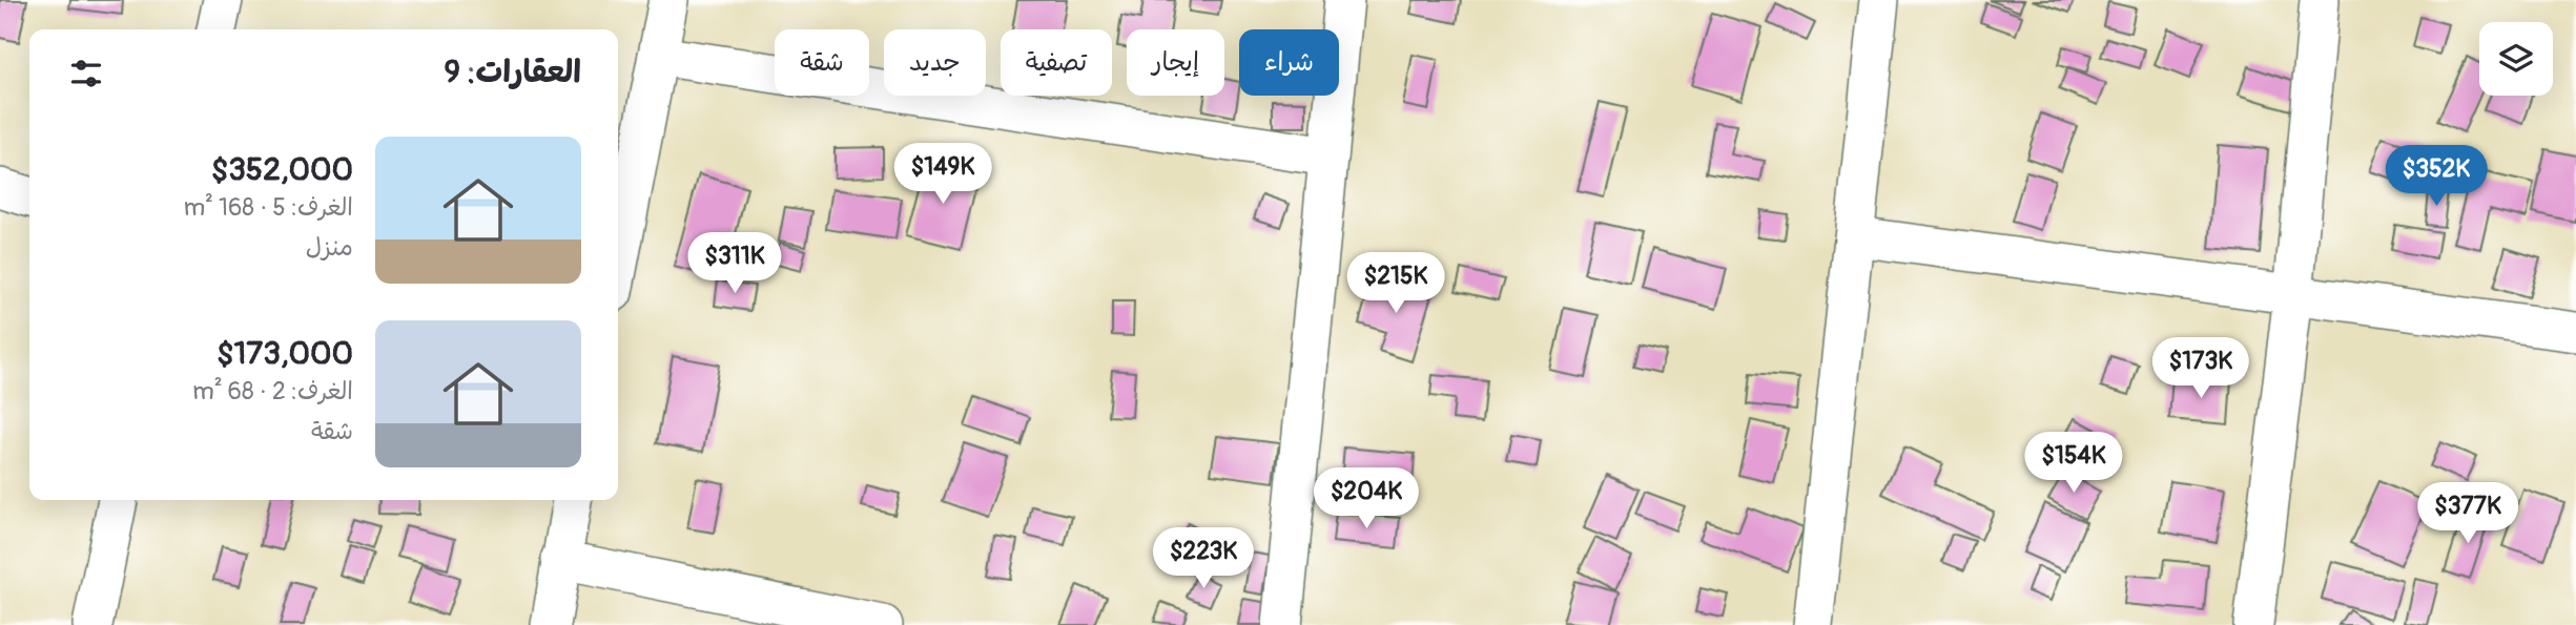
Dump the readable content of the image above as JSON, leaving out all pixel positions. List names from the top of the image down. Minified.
{"page":{"chip":["شراء","إيجار","تصفية","جديد","شقة"],"heading":"العقارات: 9","list":[{"name":"$352,000","note":"الغرف: 5 · 168 m² · منزل"},{"name":"$173,000","note":"الغرف: 2 · 68 m² · شقة"}],"price":["$149K","$352K","$311K","$215K","$173K","$154K","$204K","$377K","$223K"]}}
